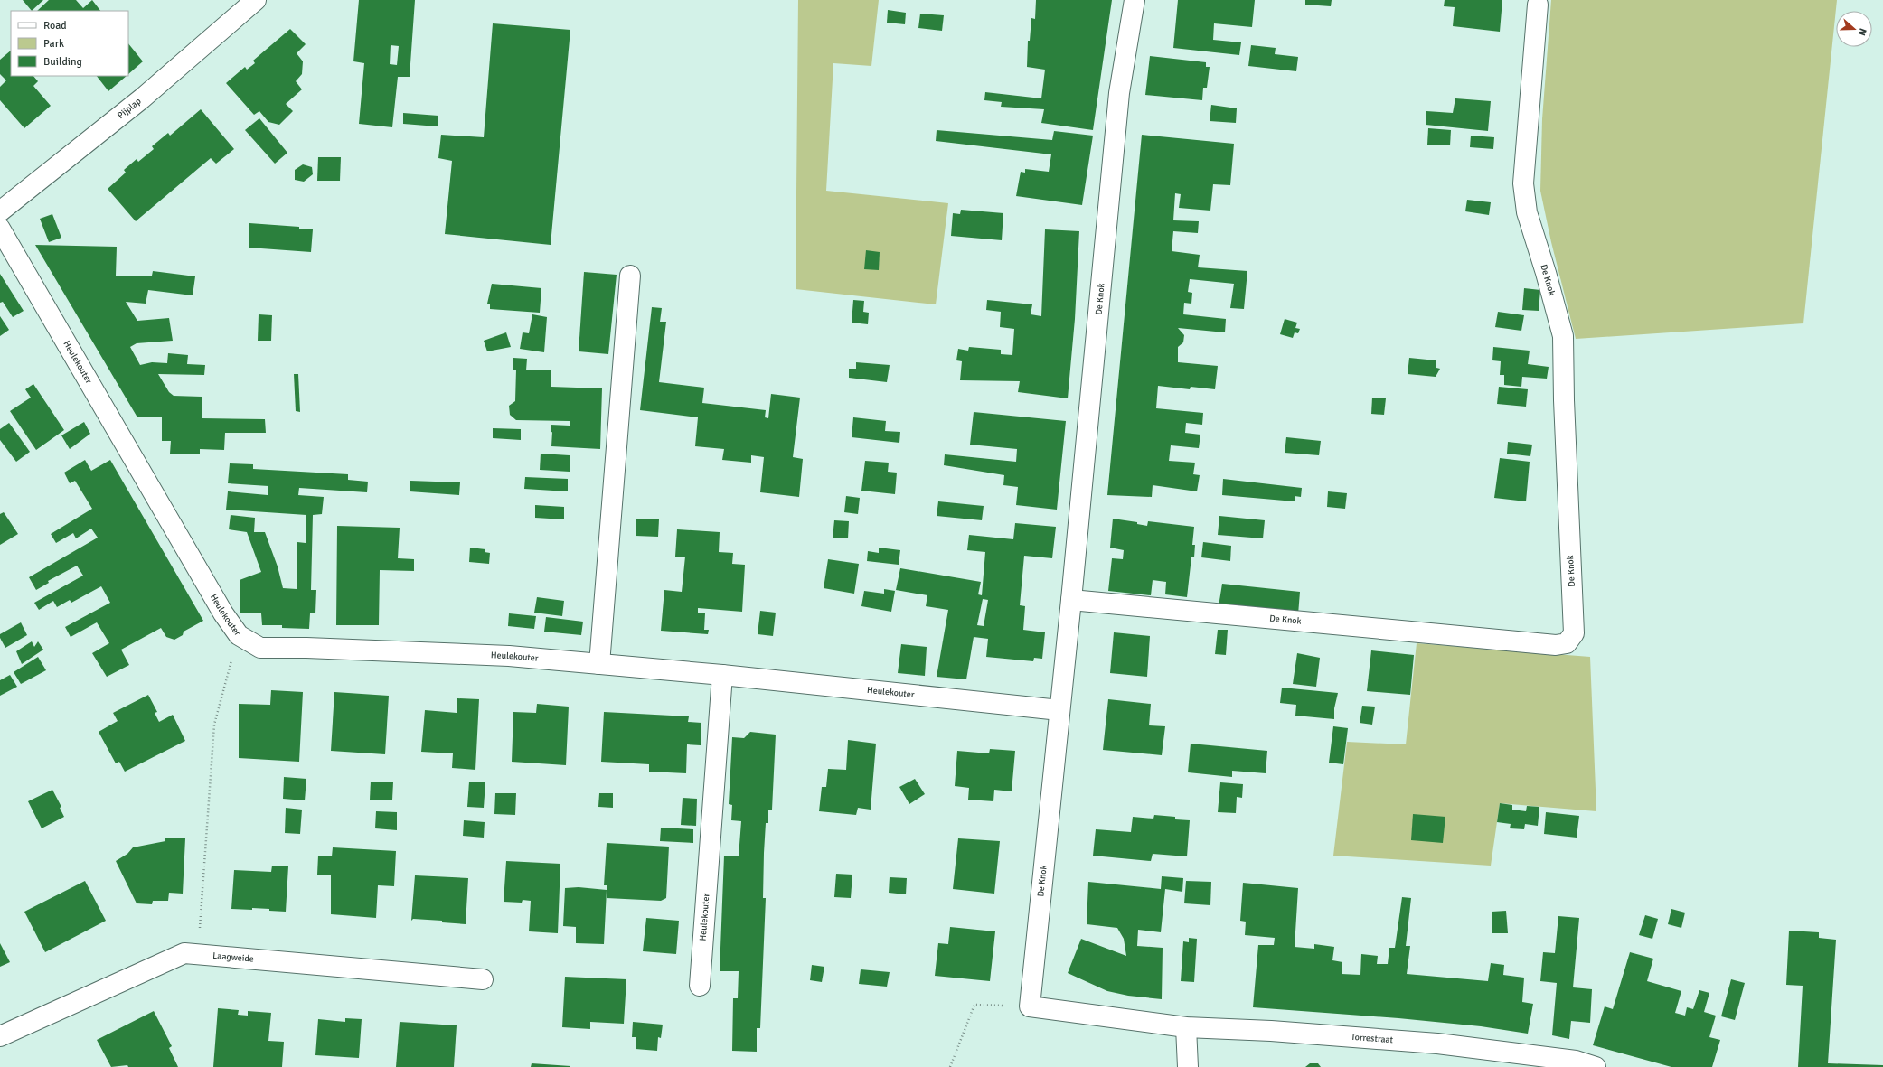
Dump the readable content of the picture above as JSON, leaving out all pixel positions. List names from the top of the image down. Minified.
{"streets":{"street":["Pijplap","De Knok","Heulekouter","Laagweide","Torrestraat"]},"crossings":[["De Knok","Heulekouter"]],"legend":["Road","Park","Building"],"north":"right"}
